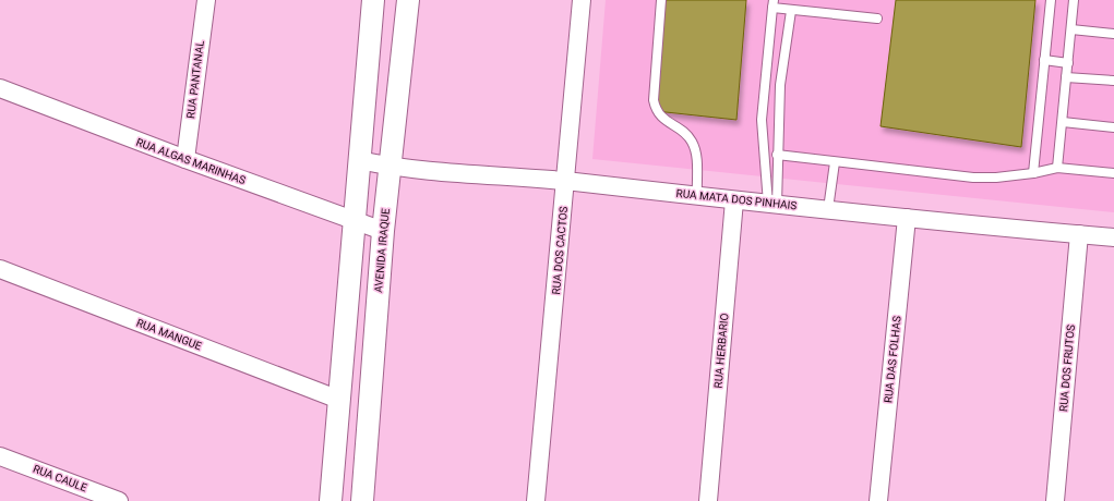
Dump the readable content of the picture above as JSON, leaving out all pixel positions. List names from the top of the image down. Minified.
{"streets":{"street":["RUA PANTANAL","RUA ALGAS MARINHAS","RUA MATA DOS PINHAIS","AVENIDA IRAQUE","RUA DOS CACTOS","RUA MANGUE","RUA HERBARIO","RUA DAS FOLHAS","RUA DOS FRUTOS","RUA CAULE"]},"crossings":[["RUA PANTANAL","RUA ALGAS MARINHAS"],["RUA ALGAS MARINHAS","AVENIDA IRAQUE"],["RUA MATA DOS PINHAIS","AVENIDA IRAQUE"],["RUA MATA DOS PINHAIS","RUA DOS CACTOS"],["RUA MATA DOS PINHAIS","RUA HERBARIO"],["RUA MATA DOS PINHAIS","RUA DAS FOLHAS"],["RUA MATA DOS PINHAIS","RUA DOS FRUTOS"]]}
